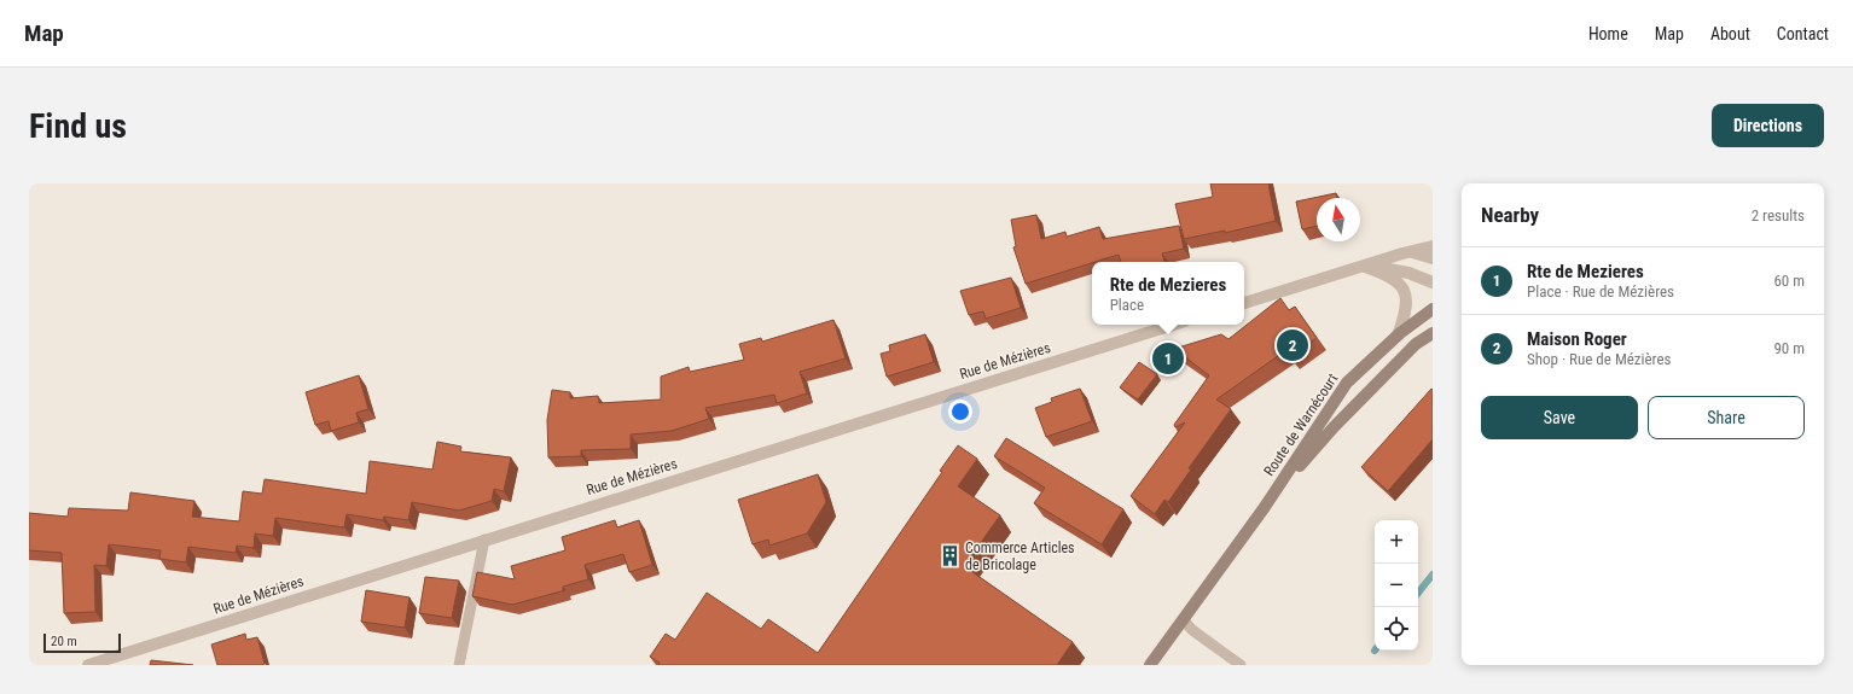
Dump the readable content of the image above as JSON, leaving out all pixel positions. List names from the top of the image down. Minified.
{"streets":{"main road":["Route de Warnécourt"],"street":["Rue de Mézières"]},"places":{"building":["Commerce Articles de Bricolage"]},"scale_bar":"20 m","north":"top","page":{"header":"Map","nav":["Home","Map","About","Contact"],"buttons":["Directions",["Save","Share"]],"title":"Find us","heading":["Nearby","2 results"],"list":[{"mark":"1","name":"Rte de Mezieres","note":"Place · Rue de Mézières","value":"60 m"},{"mark":"2","name":"Maison Roger","note":"Shop · Rue de Mézières","value":"90 m"}],"popup":["Rte de Mezieres","Place"],"pins":["2","1"],"map_buttons":["+","−"],"scale":"20 m"}}
